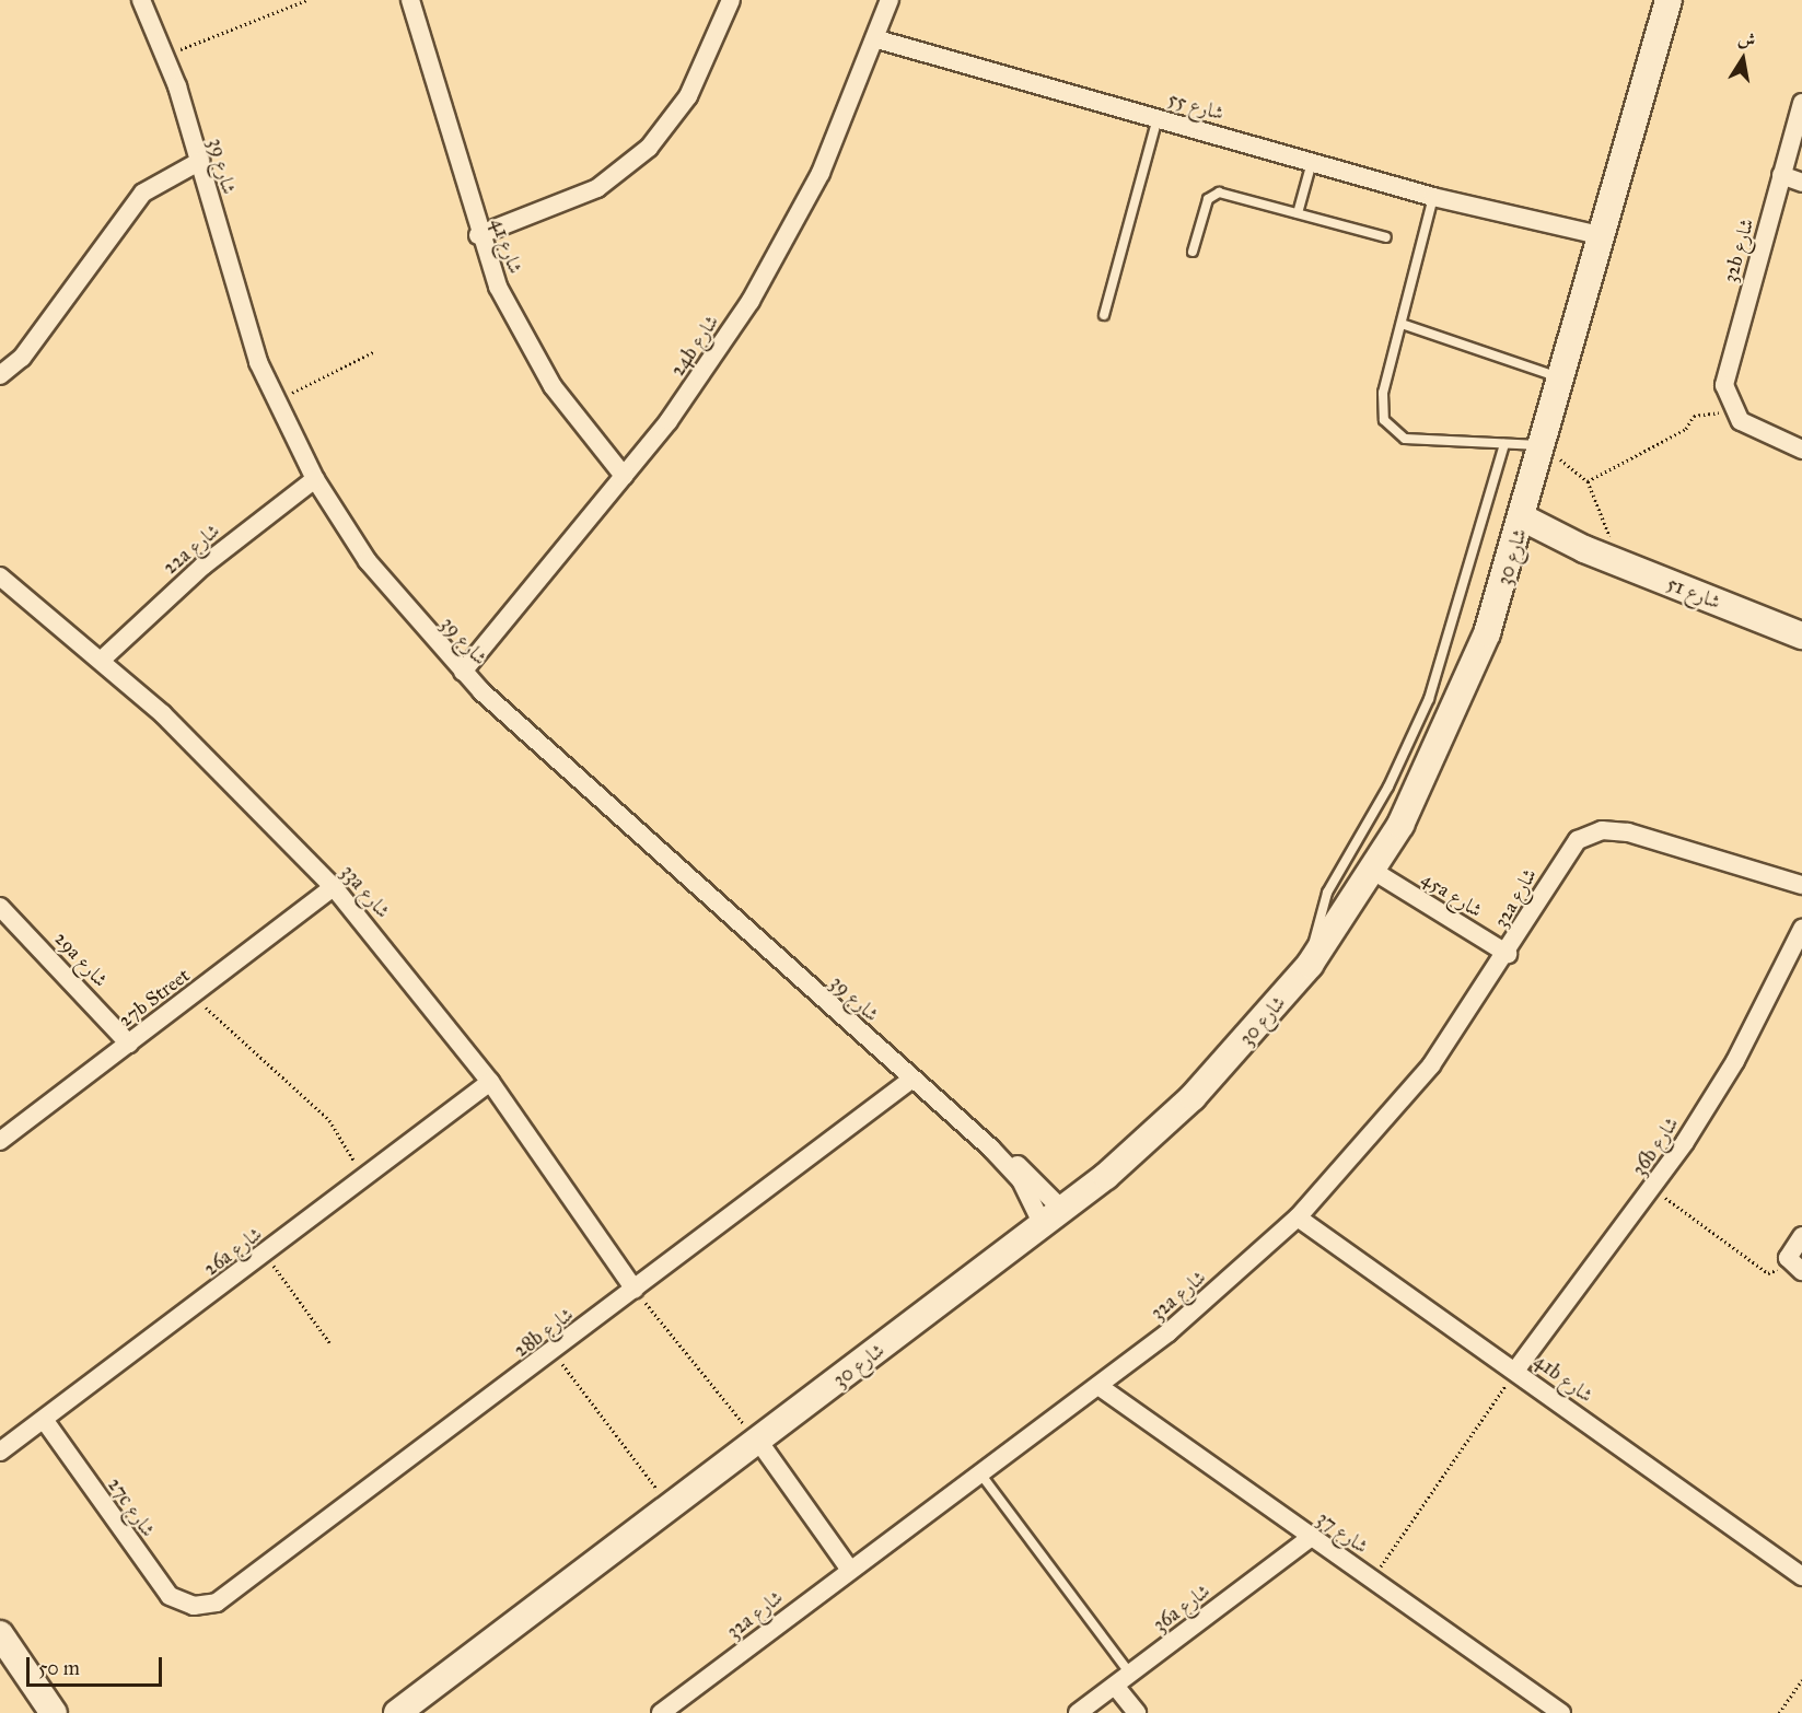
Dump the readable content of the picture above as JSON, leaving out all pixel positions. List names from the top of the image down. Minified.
{"streets":{"street":["شارع 55","شارع 39","شارع 41","32b شارع","24b شارع","22a شارع","شارع 30","شارع 51","33a شارع","45a شارع","32a شارع","29a شارع","27b Street","36b شارع","26a شارع","28b شارع","41b شارع","27c شارع","شارع 37","36a شارع"]},"crossings":[["شارع 55","24b شارع"],["شارع 55","شارع 30"],["شارع 39","24b شارع"],["شارع 39","22a شارع"],["شارع 39","شارع 30"],["شارع 39","28b شارع"],["شارع 41","24b شارع"],["22a شارع","33a شارع"],["شارع 30","شارع 51"],["شارع 30","45a شارع"],["33a شارع","27b Street"],["33a شارع","26a شارع"],["33a شارع","28b شارع"],["45a شارع","32a شارع"],["32a شارع","41b شارع"],["32a شارع","شارع 37"],["29a شارع","27b Street"],["36b شارع","41b شارع"],["26a شارع","27c شارع"],["28b شارع","27c شارع"],["شارع 37","36a شارع"]],"scale_bar":"50 m","north":"top"}
